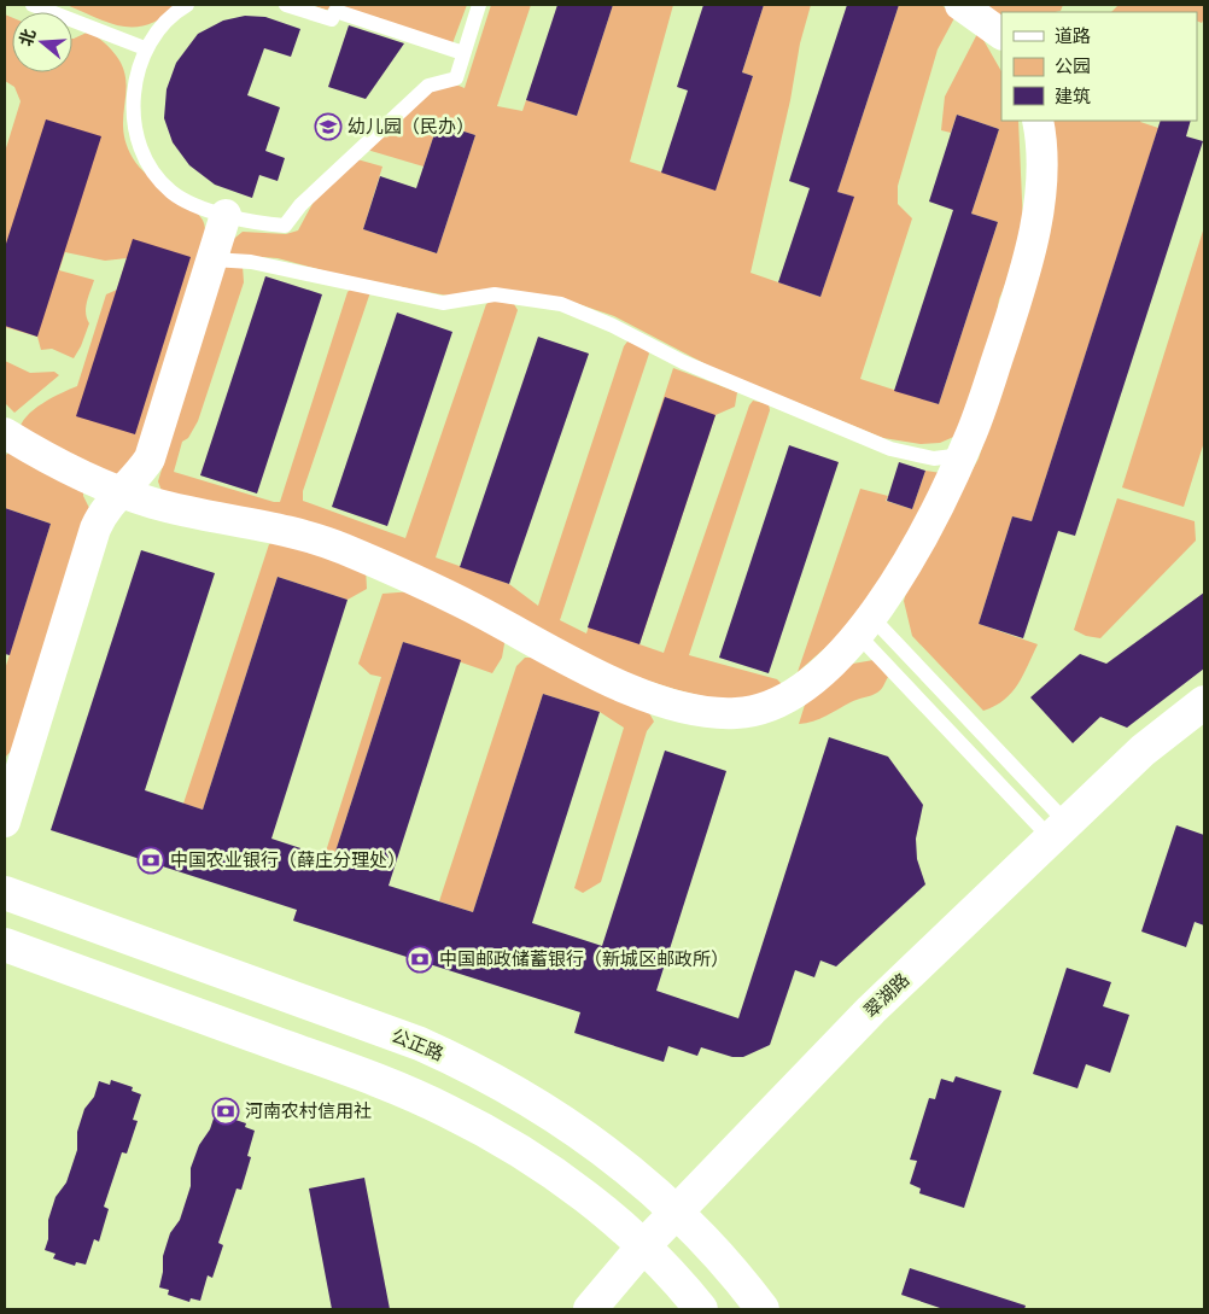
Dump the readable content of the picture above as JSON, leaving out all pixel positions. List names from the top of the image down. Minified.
{"streets":{"main road":["翠湖路","公正路"]},"crossings":[["翠湖路","公正路"]],"places":{"school or university":["幼儿园（民办）"],"bank":["中国农业银行（薛庄分理处）","中国邮政储蓄银行（新城区邮政所）","河南农村信用社"]},"legend":["道路","公园","建筑"],"north":"left"}
